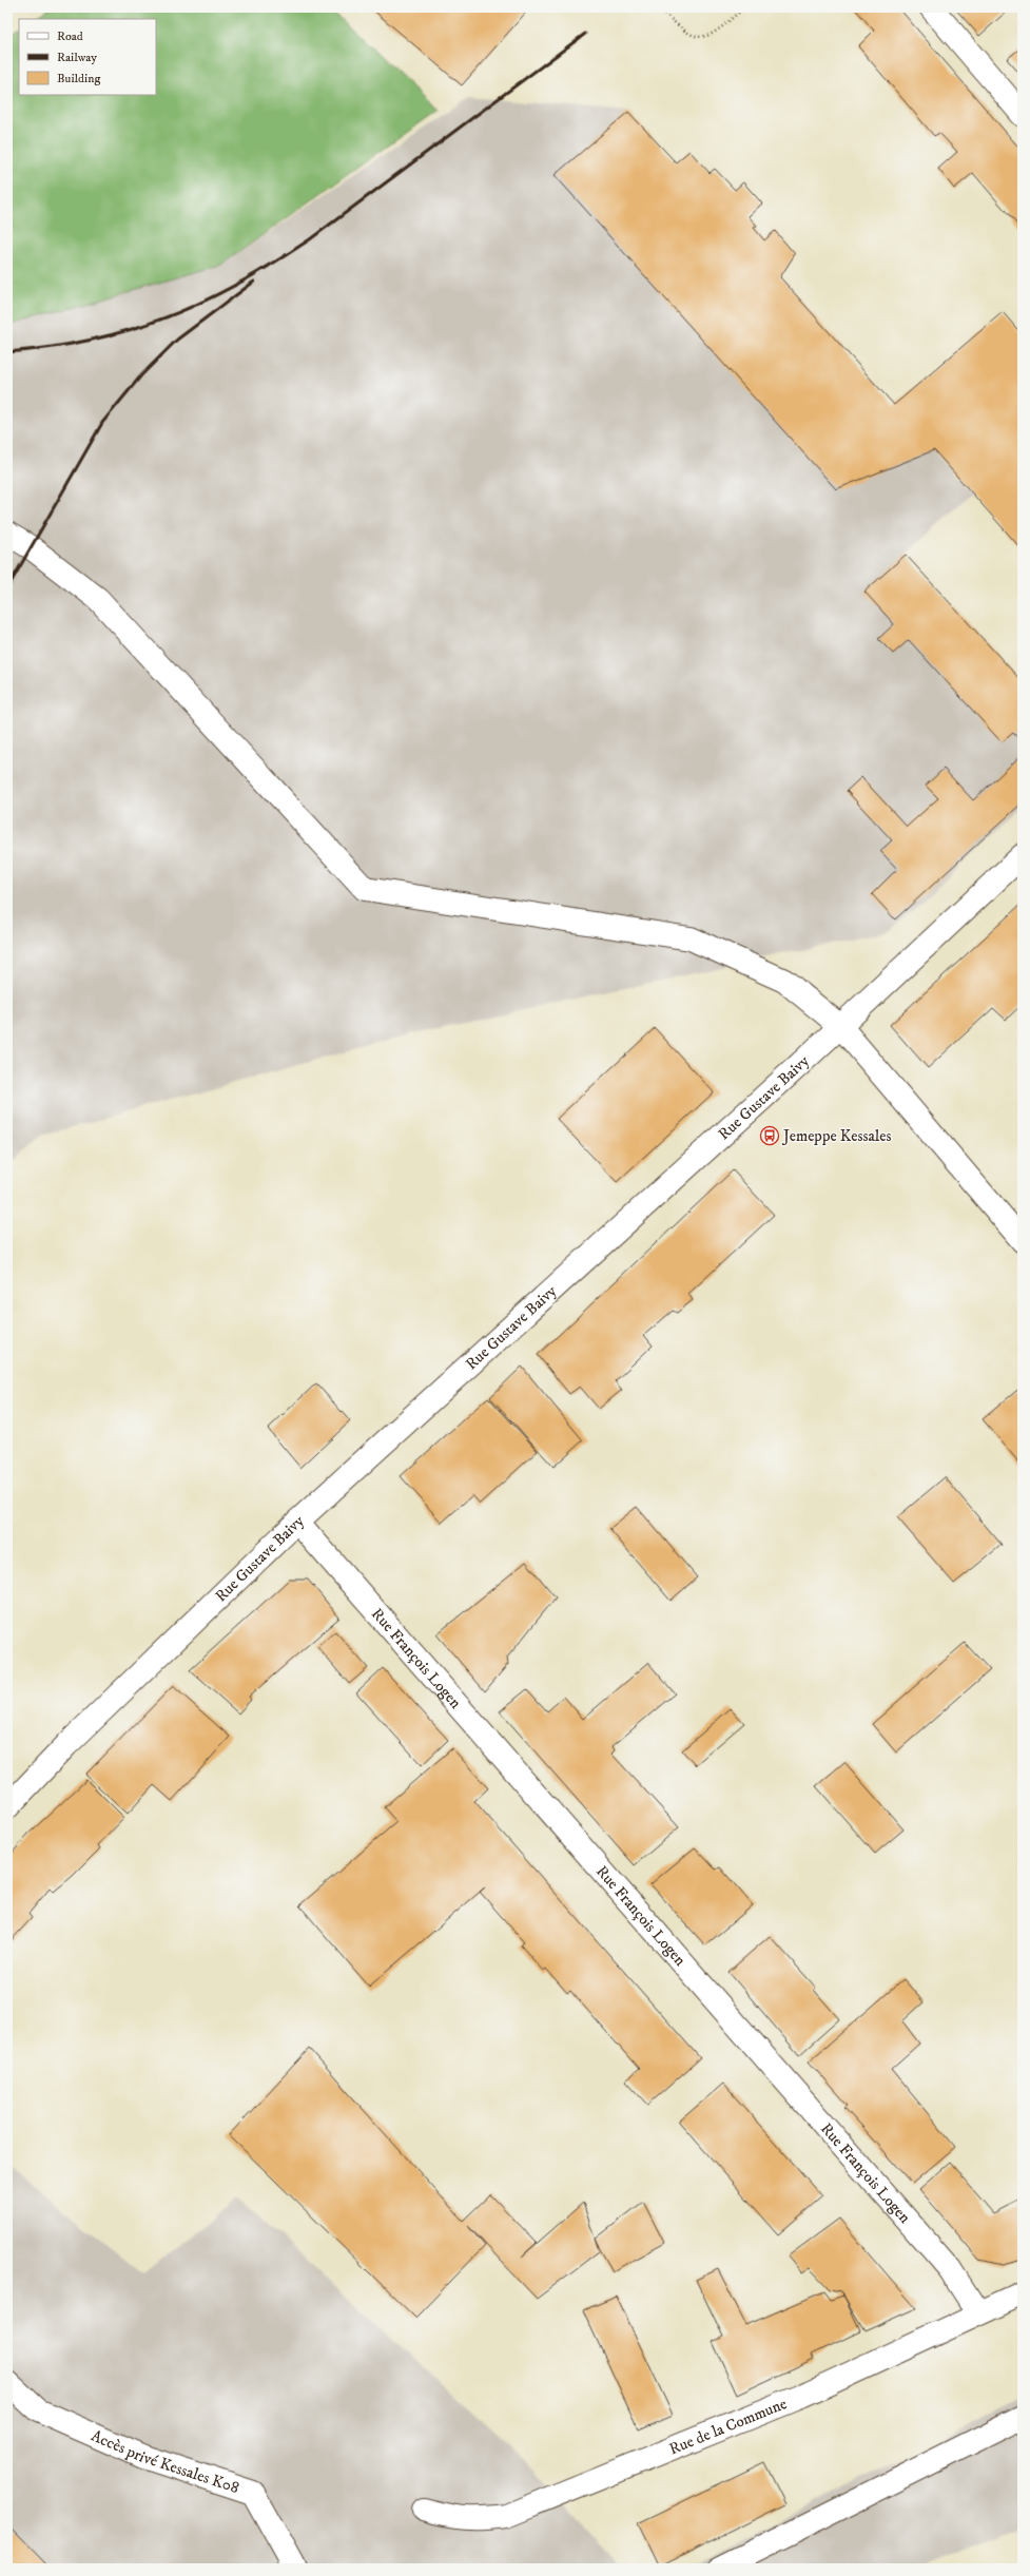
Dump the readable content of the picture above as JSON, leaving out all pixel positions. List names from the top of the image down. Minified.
{"streets":{"street":["Rue Gustave Baivy","Rue François Logen","Rue de la Commune","Accès privé Kessales K08"]},"crossings":[["Rue Gustave Baivy","Rue François Logen"],["Rue François Logen","Rue de la Commune"]],"places":{"bus stop":["Jemeppe Kessales"]},"legend":["Road","Railway","Building"]}
